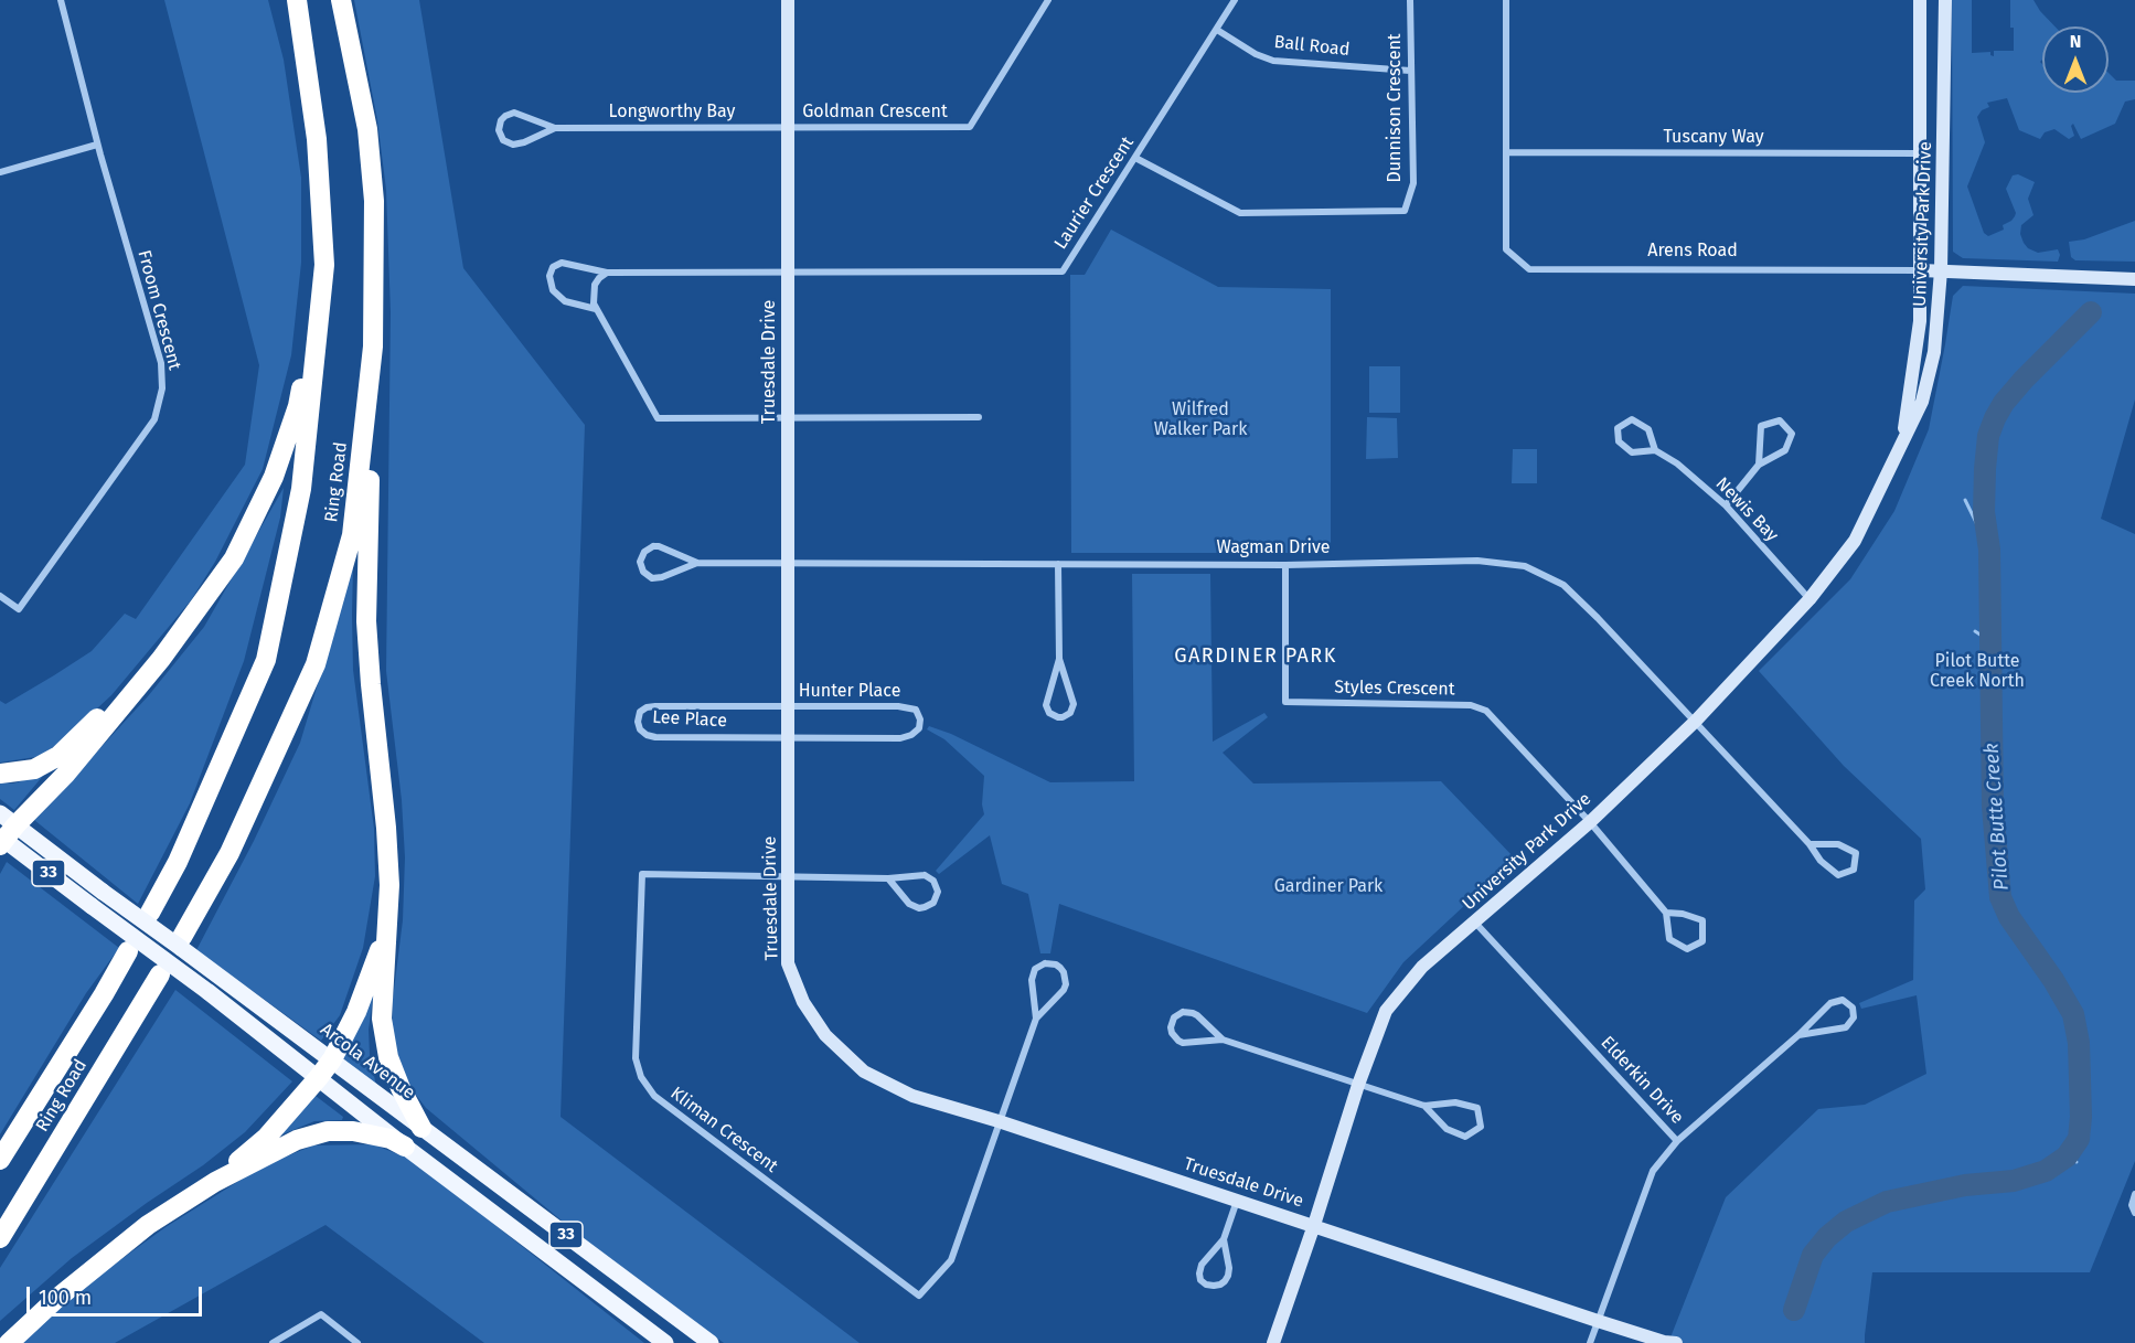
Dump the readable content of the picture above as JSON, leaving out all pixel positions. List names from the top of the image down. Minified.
{"streets":{"highway":["Ring Road"],"main road":["33","Arcola Avenue"],"street":["Ball Road","Dunnison Crescent","Longworthy Bay","Goldman Crescent","Tuscany Way","Laurier Crescent","University Park Drive","Arens Road","Froom Crescent","Truesdale Drive","Newis Bay","Wagman Drive","Styles Crescent","Hunter Place","Lee Place","Elderkin Drive","Kliman Crescent"]},"crossings":[["Ball Road","Dunnison Crescent"],["Ball Road","Laurier Crescent"],["Dunnison Crescent","Laurier Crescent"],["Longworthy Bay","Goldman Crescent"],["Longworthy Bay","Truesdale Drive"],["Goldman Crescent","Truesdale Drive"],["Tuscany Way","University Park Drive"],["Tuscany Way","Arens Road"],["Laurier Crescent","Truesdale Drive"],["University Park Drive","Arens Road"],["University Park Drive","Truesdale Drive"],["University Park Drive","Newis Bay"],["University Park Drive","Wagman Drive"],["University Park Drive","Styles Crescent"],["University Park Drive","Elderkin Drive"],["Truesdale Drive","Wagman Drive"],["Truesdale Drive","Hunter Place"],["Truesdale Drive","Lee Place"],["Truesdale Drive","Elderkin Drive"],["Truesdale Drive","Kliman Crescent"],["Wagman Drive","Styles Crescent"],["Hunter Place","Lee Place"],["33","Arcola Avenue"]],"districts":["GARDINER PARK"],"water":["Pilot Butte Creek"],"parks":["Wilfred Walker Park","Pilot Butte Creek North","Gardiner Park"],"scale_bar":"100 m","north":"top"}
